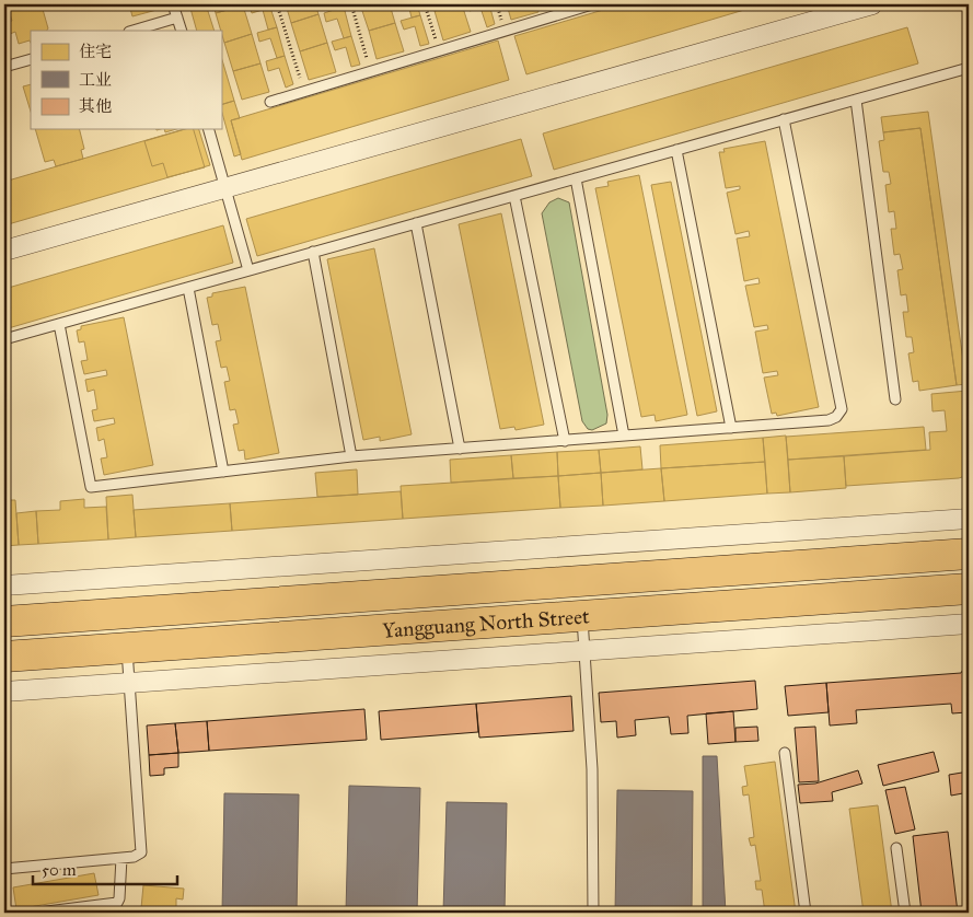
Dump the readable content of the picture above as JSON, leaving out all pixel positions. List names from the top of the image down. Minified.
{"streets":{"highway":["Yangguang North Street"]},"legend":["住宅","工业","其他"],"scale_bar":"50 m"}
